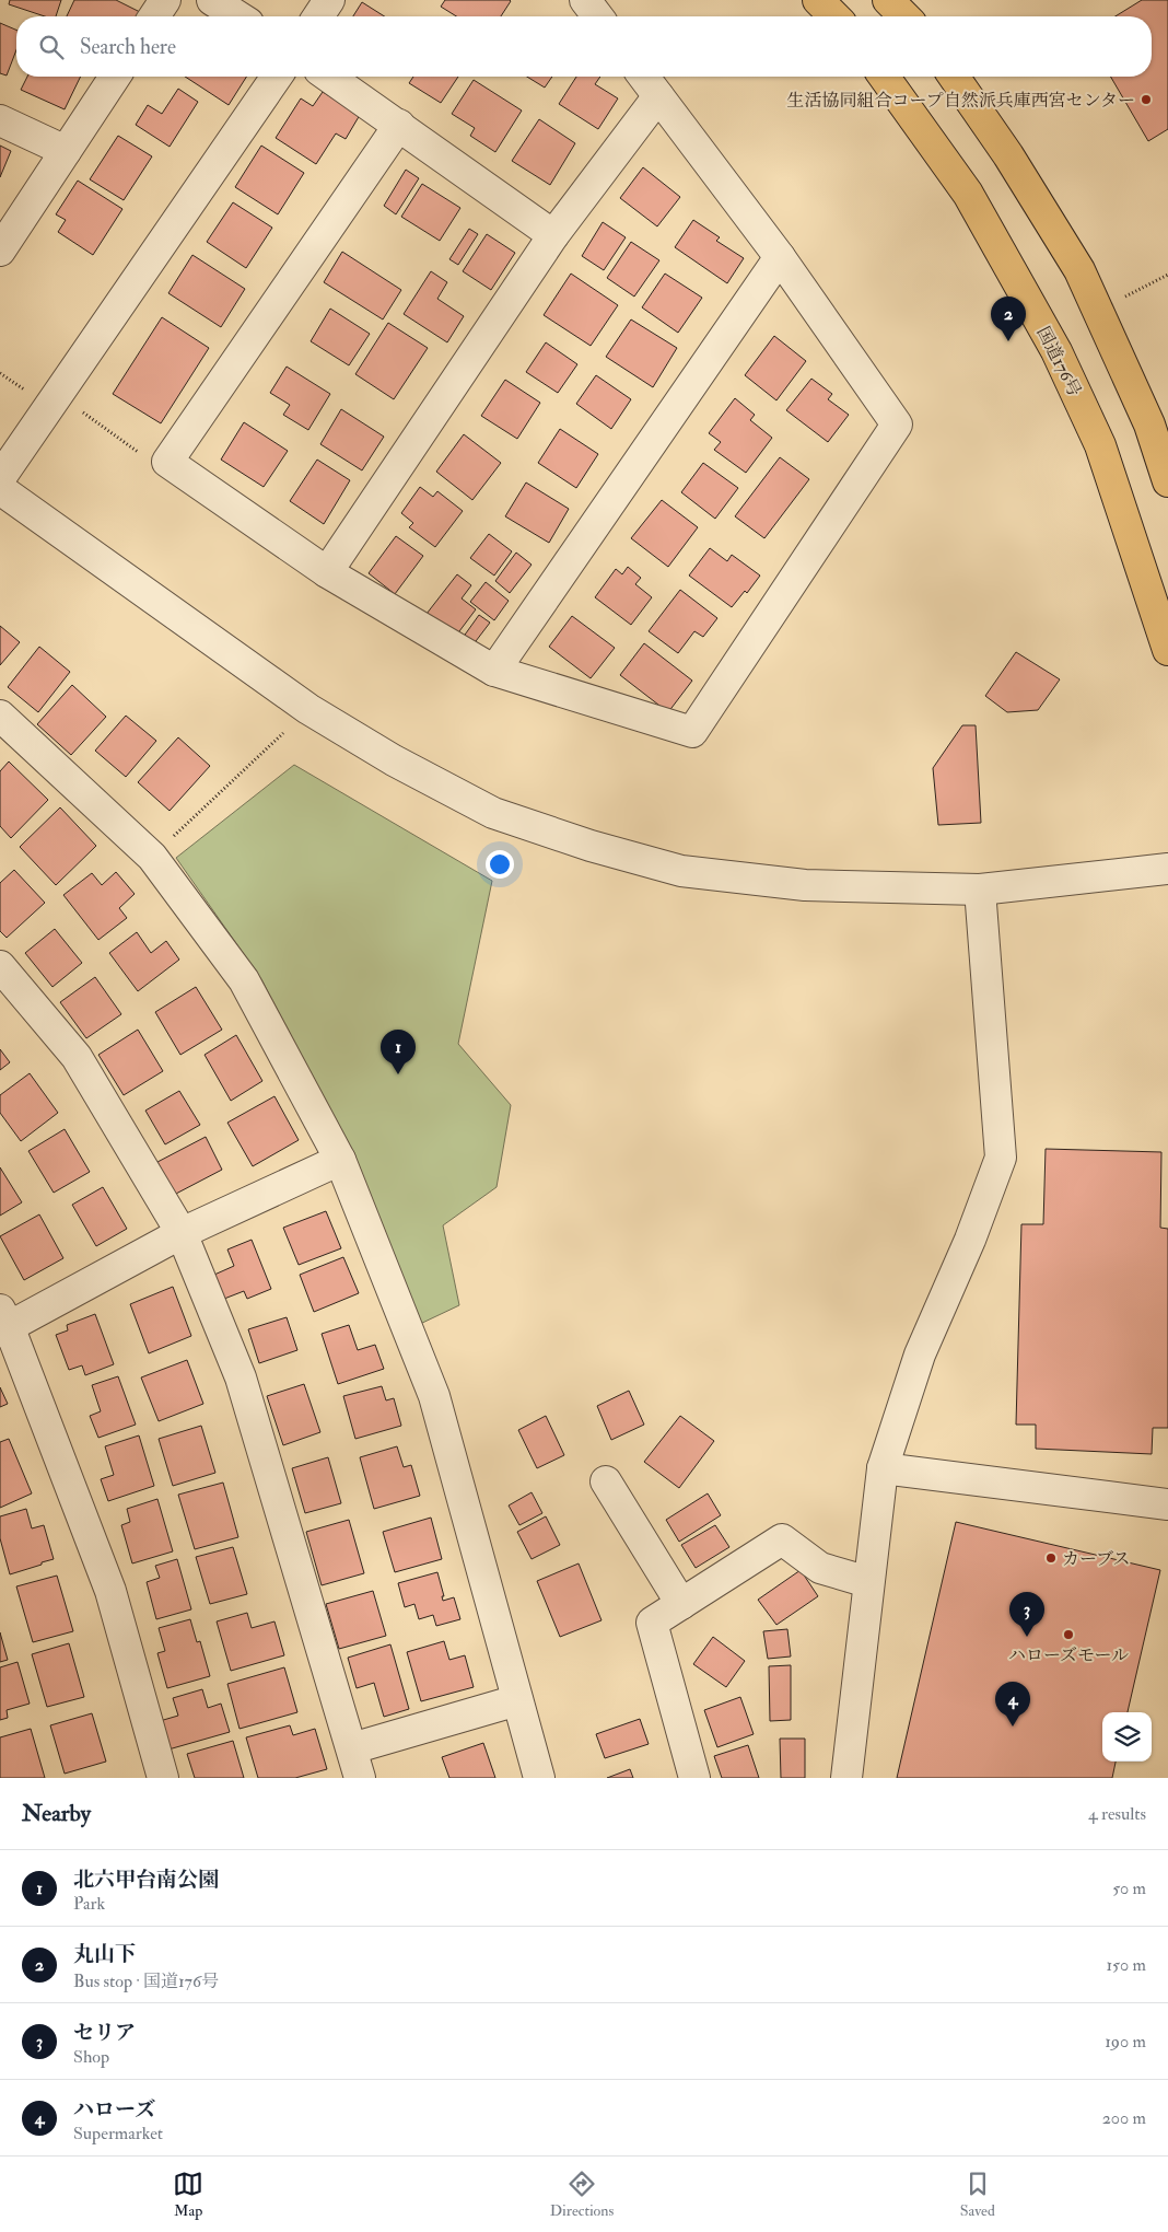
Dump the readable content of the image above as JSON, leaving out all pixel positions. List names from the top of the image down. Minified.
{"streets":{"highway":["国道176号"]},"places":["生活協同組合コープ自然派兵庫西宮センター","カーブス","ハローズモール"],"page":{"search":"Search here","pins":["2","1","3","4"],"heading":["Nearby","4 results"],"list":[{"mark":"1","name":"北六甲台南公園","note":"Park","value":"50 m"},{"mark":"2","name":"丸山下","note":"Bus stop · 国道176号","value":"150 m"},{"mark":"3","name":"セリア","note":"Shop","value":"190 m"},{"mark":"4","name":"ハローズ","note":"Supermarket","value":"200 m"}],"nav":["Map","Directions","Saved"]}}
